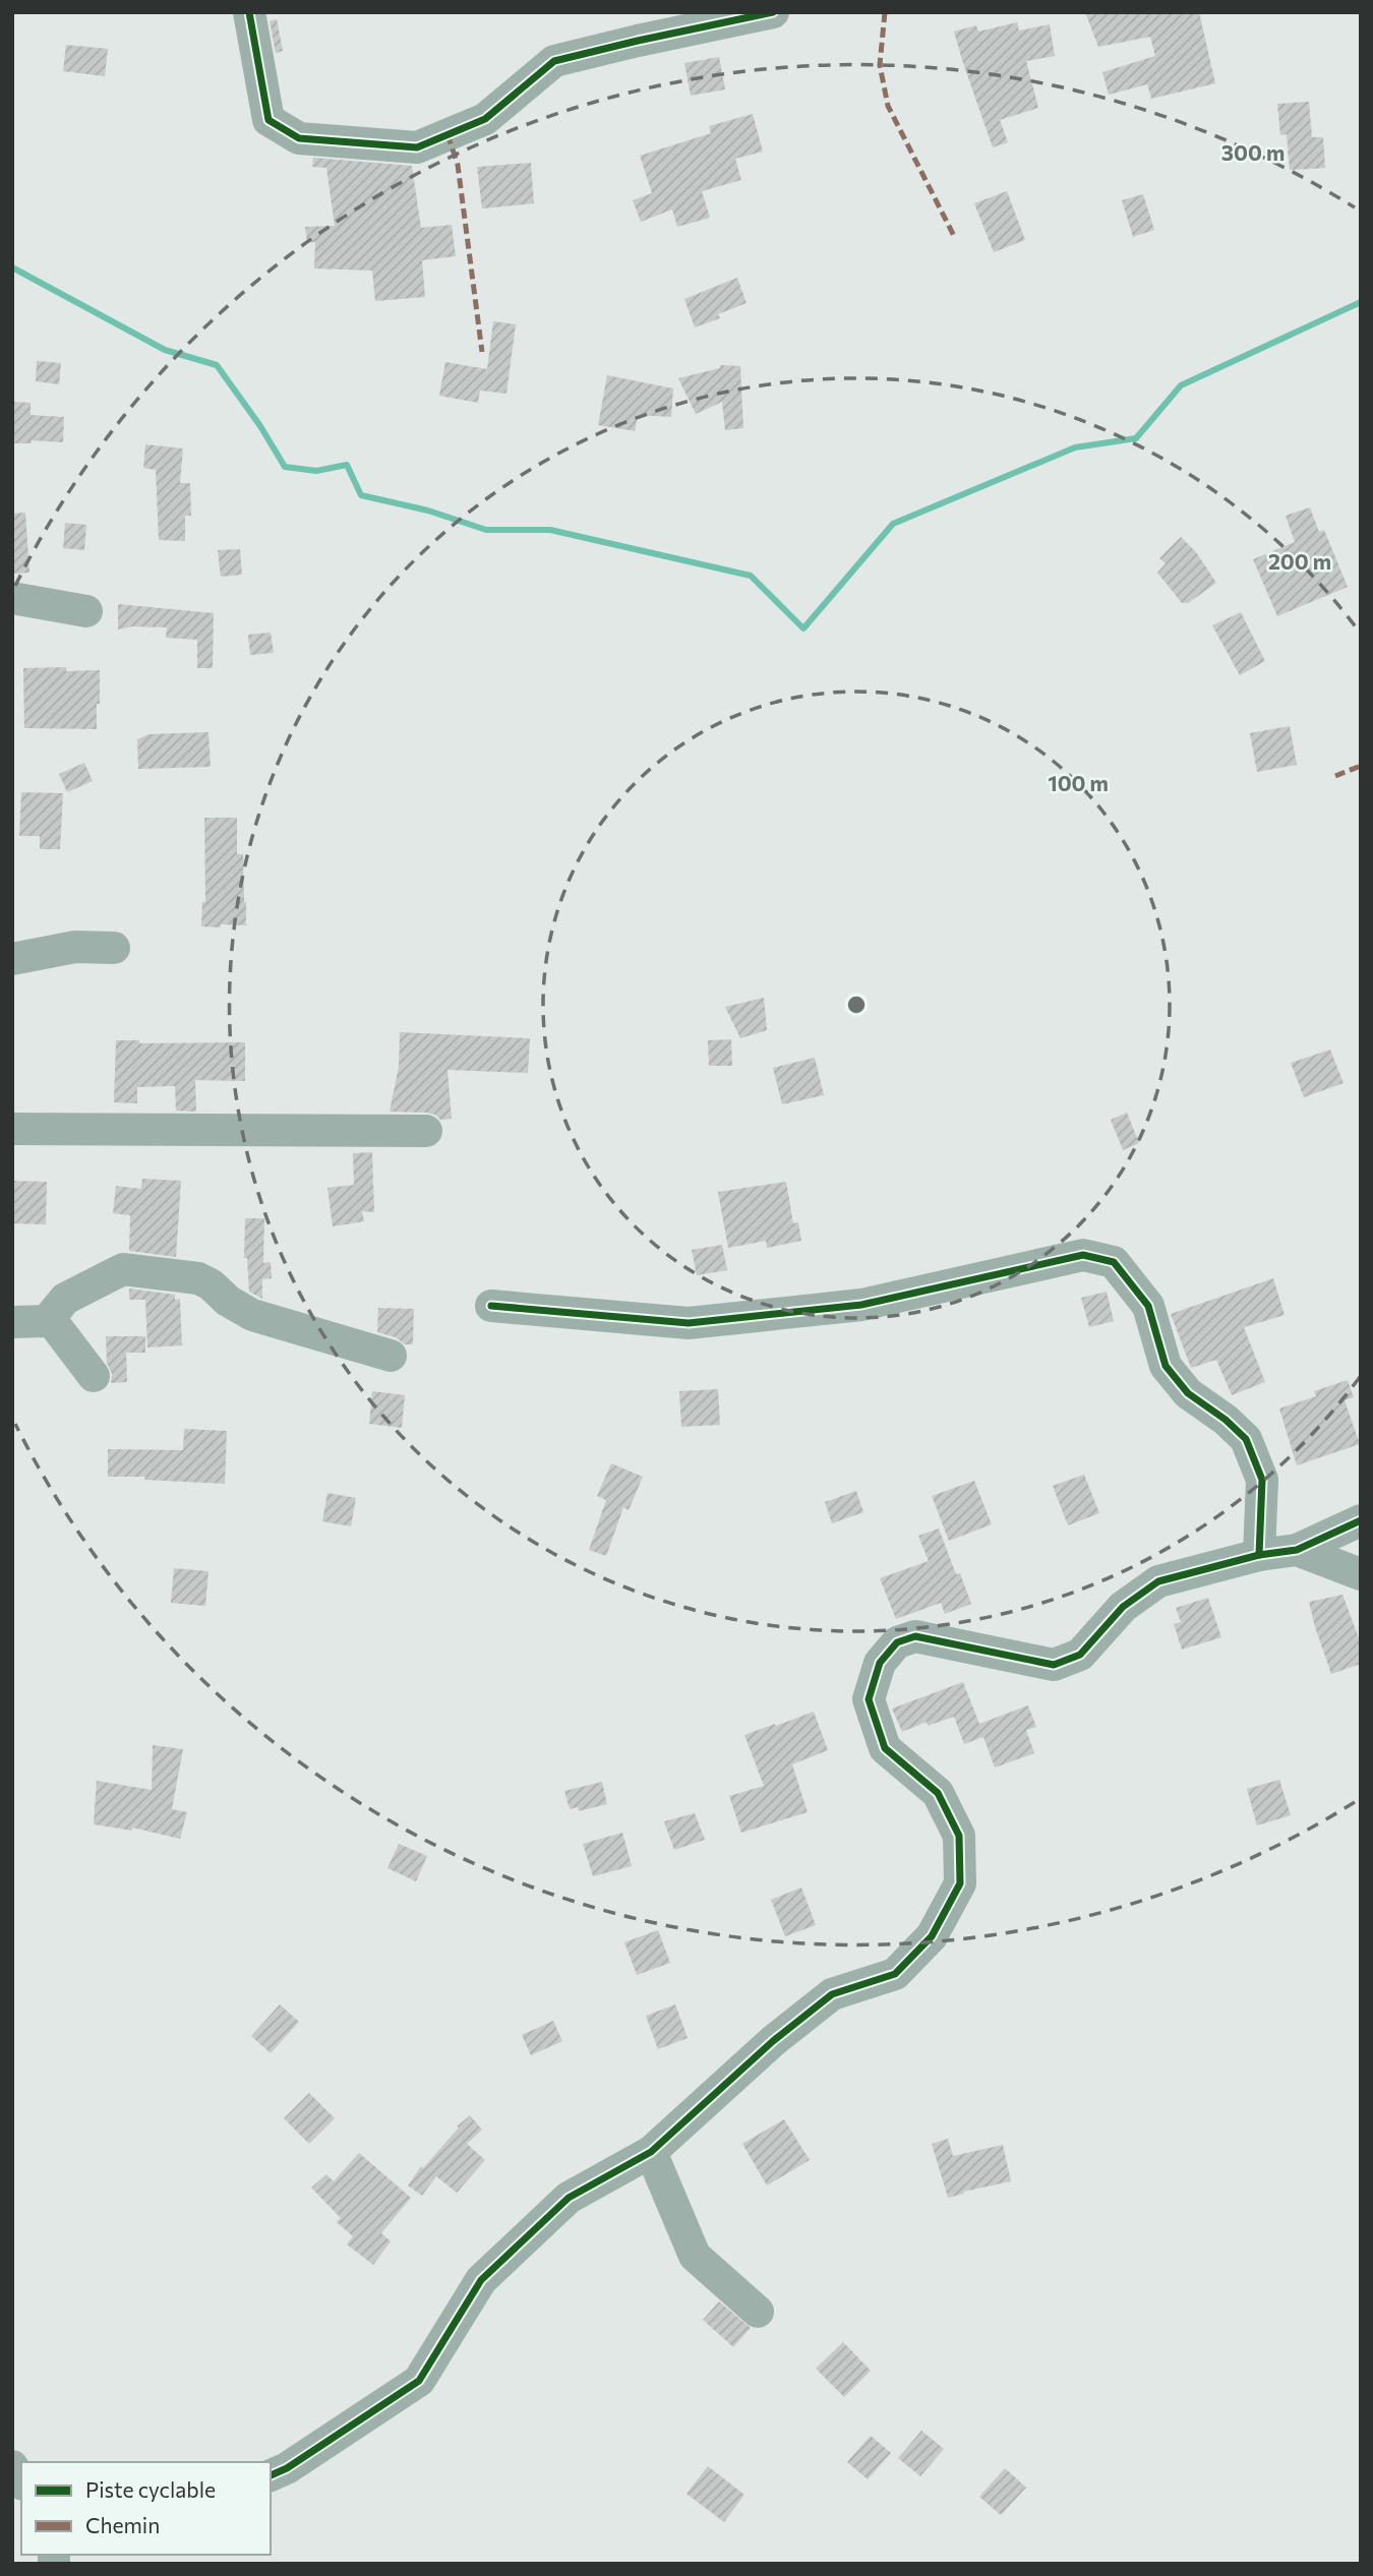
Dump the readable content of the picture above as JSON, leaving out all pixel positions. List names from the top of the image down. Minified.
{"legend":["Piste cyclable","Chemin"],"rings":["300 m","200 m","100 m"]}
